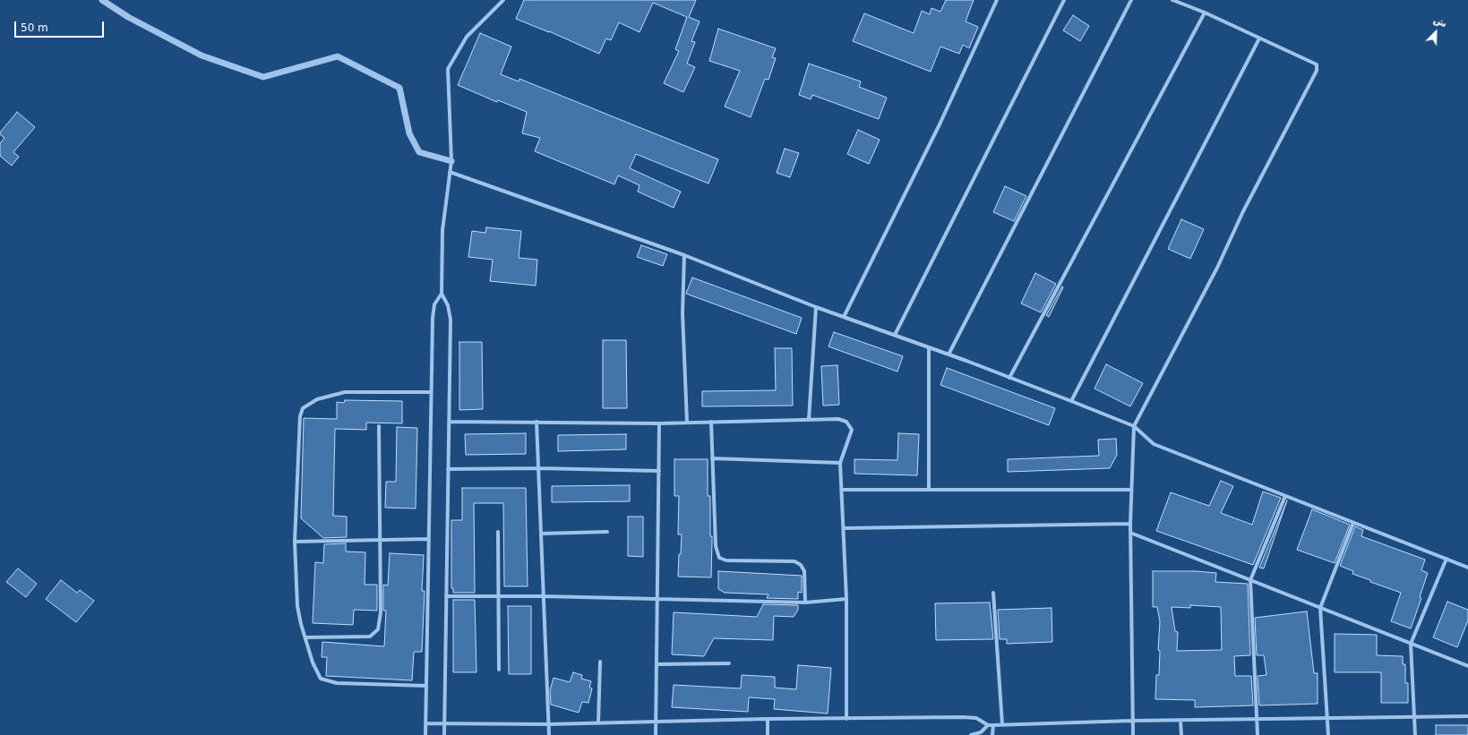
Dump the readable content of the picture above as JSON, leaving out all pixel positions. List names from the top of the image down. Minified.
{"scale_bar":"50 m","north":"top right"}
